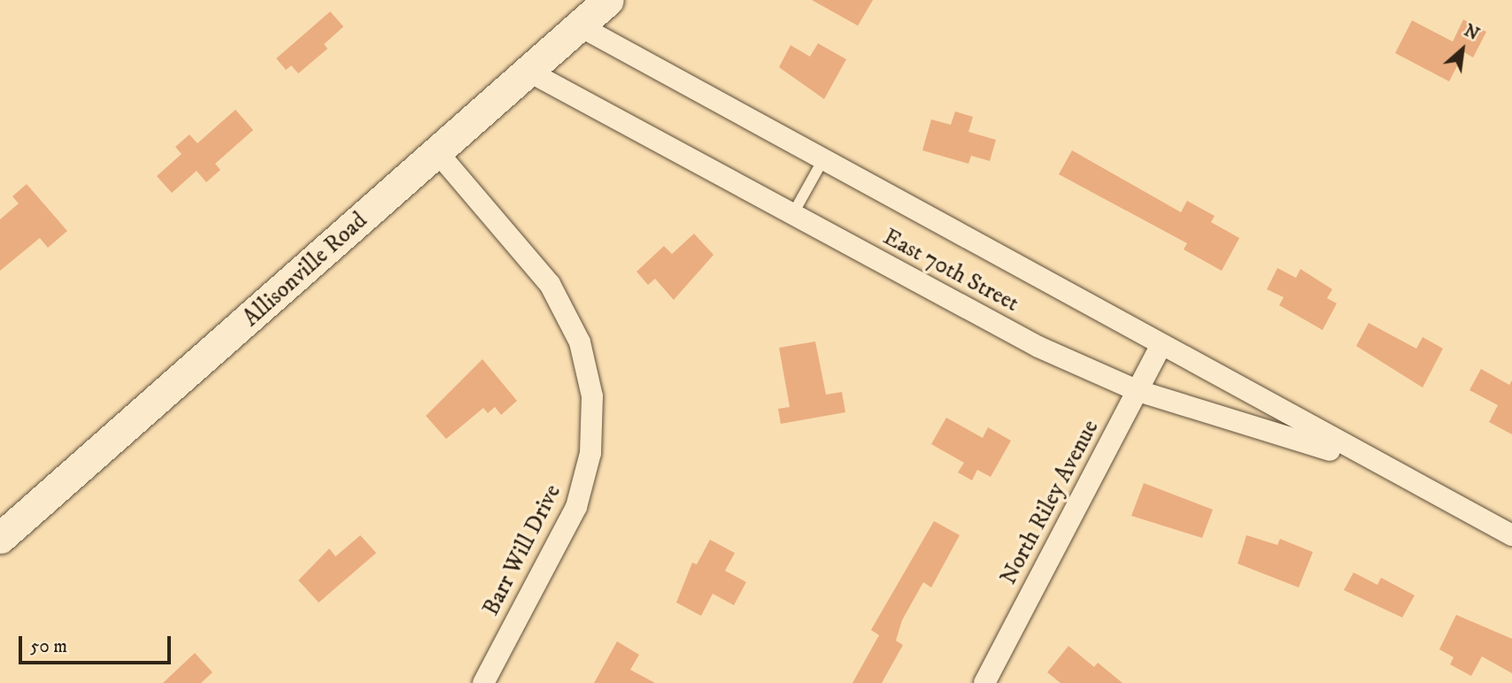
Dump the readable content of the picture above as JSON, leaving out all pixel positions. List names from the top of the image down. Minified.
{"streets":{"main road":["Allisonville Road"],"street":["East 70th Street","North Riley Avenue","Barr Will Drive"]},"crossings":[["Allisonville Road","East 70th Street"],["Allisonville Road","Barr Will Drive"],["East 70th Street","North Riley Avenue"]],"scale_bar":"50 m","north":"top right"}
